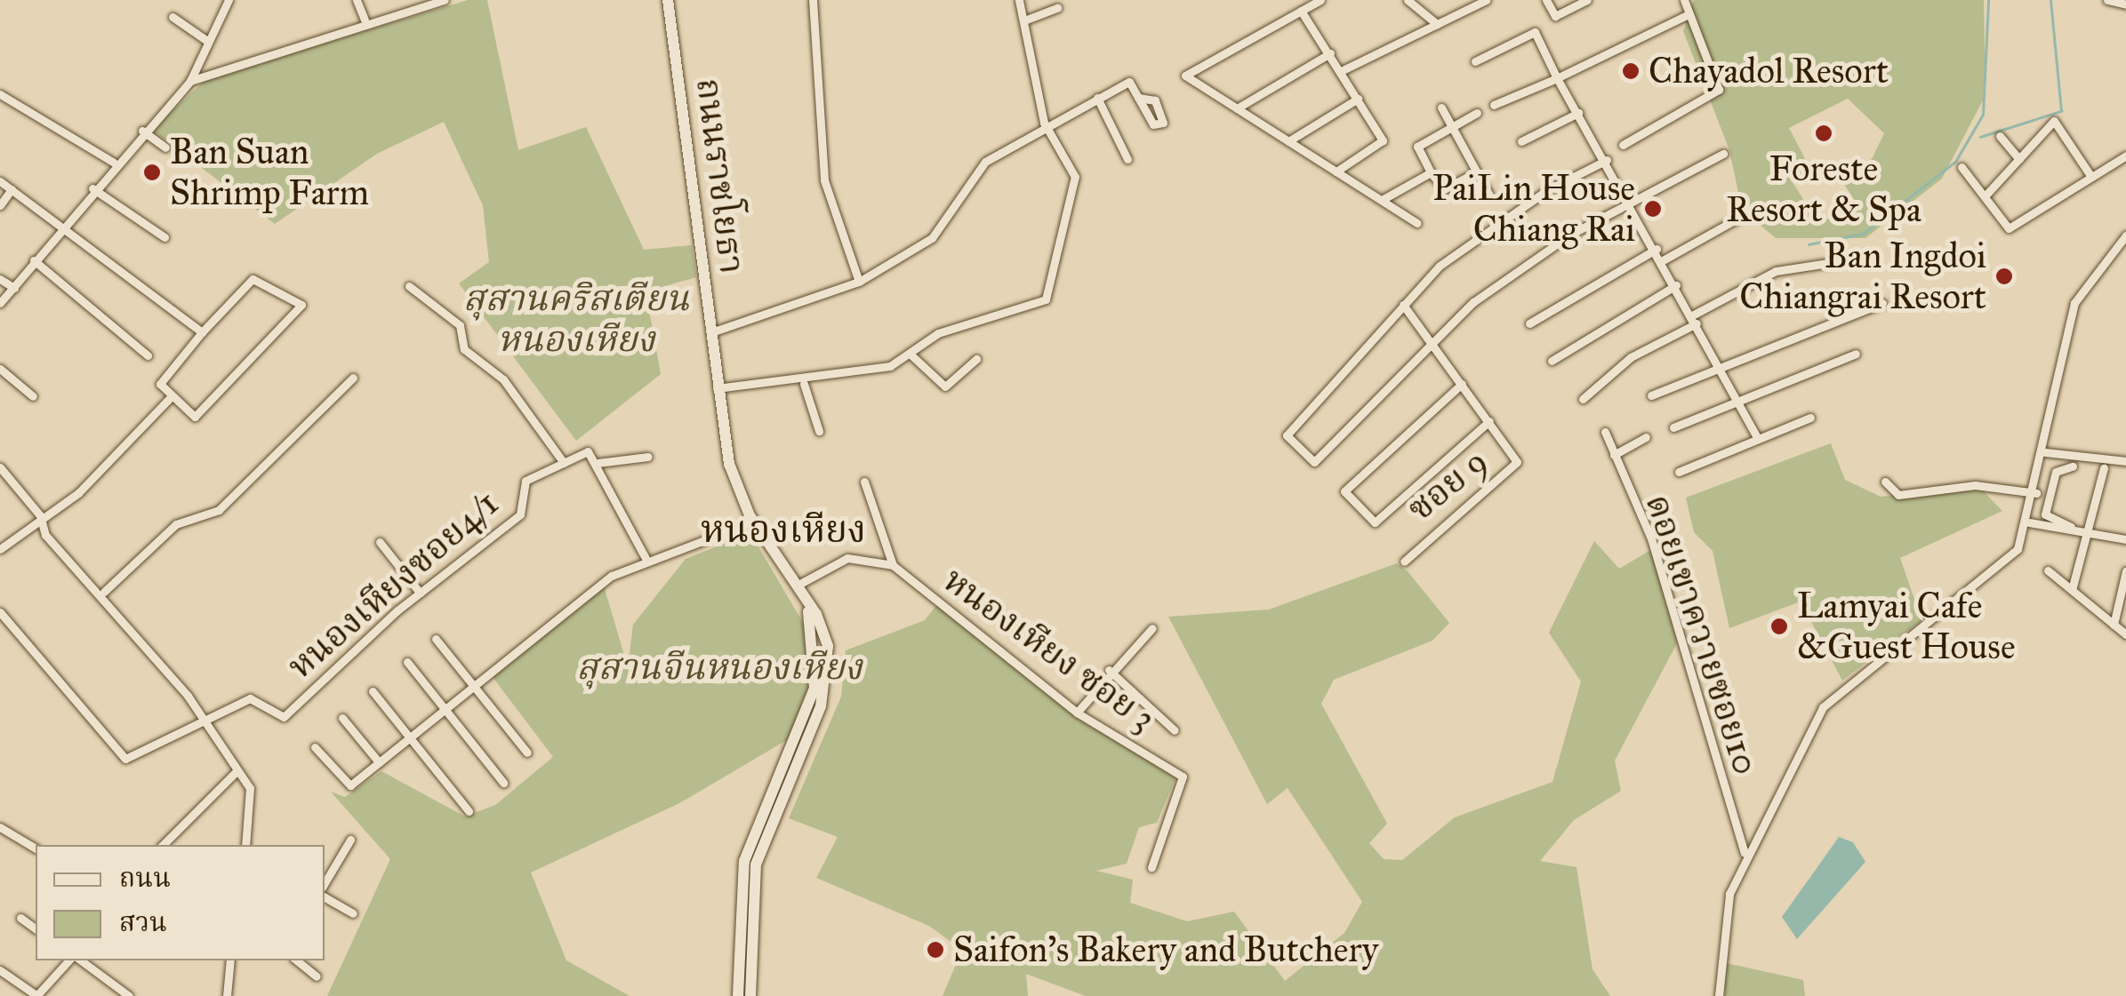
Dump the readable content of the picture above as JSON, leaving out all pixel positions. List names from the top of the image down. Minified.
{"streets":{"main road":["ถนนราชโยธา"],"street":["ซอย 9","หนองเหียงซอย4/1","ดอยเขาควายซอย10","หนองเหียง ซอย 3"]},"crossings":[["ถนนราชโยธา","หนองเหียง ซอย 3"]],"districts":["หนองเหียง"],"parks":["สุสานคริสเตียน หนองเหียง","สุสานจีนหนองเหียง"],"places":["Chayadol Resort","Foreste Resort & Spa","Ban Suan Shrimp Farm","PaiLin House Chiang Rai","Ban Ingdoi Chiangrai Resort","Lamyai Cafe &Guest House","Saifon's Bakery and Butchery"],"legend":["ถนน","สวน"]}
